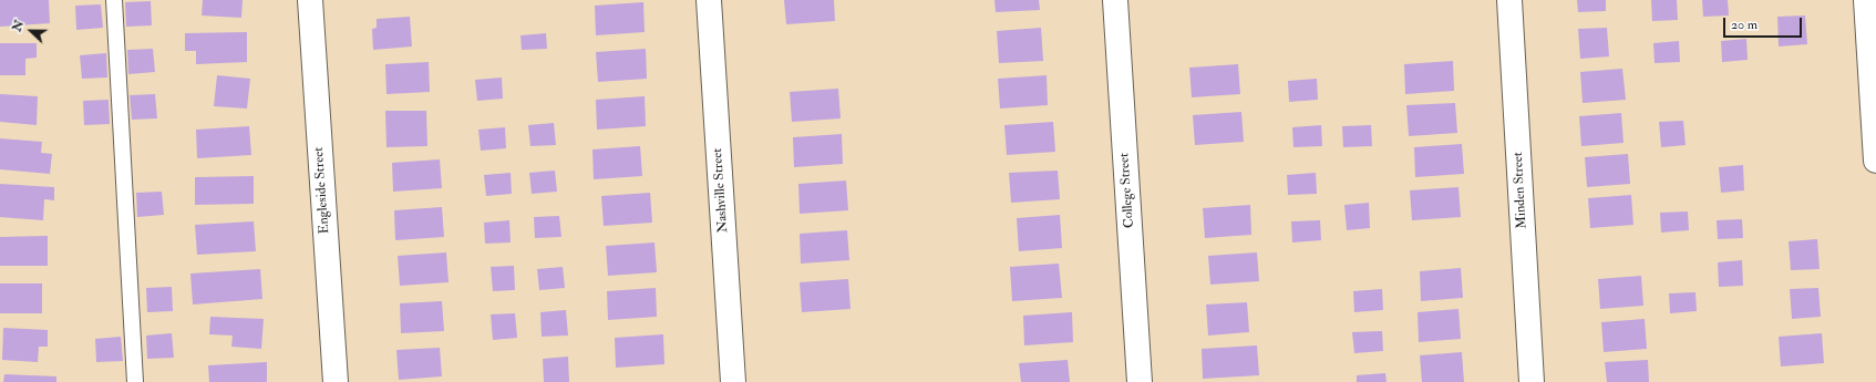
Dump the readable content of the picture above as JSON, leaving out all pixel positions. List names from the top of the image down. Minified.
{"streets":{"street":["Engleside Street","Nashville Street","College Street","Minden Street"]},"scale_bar":"20 m","north":"left"}
